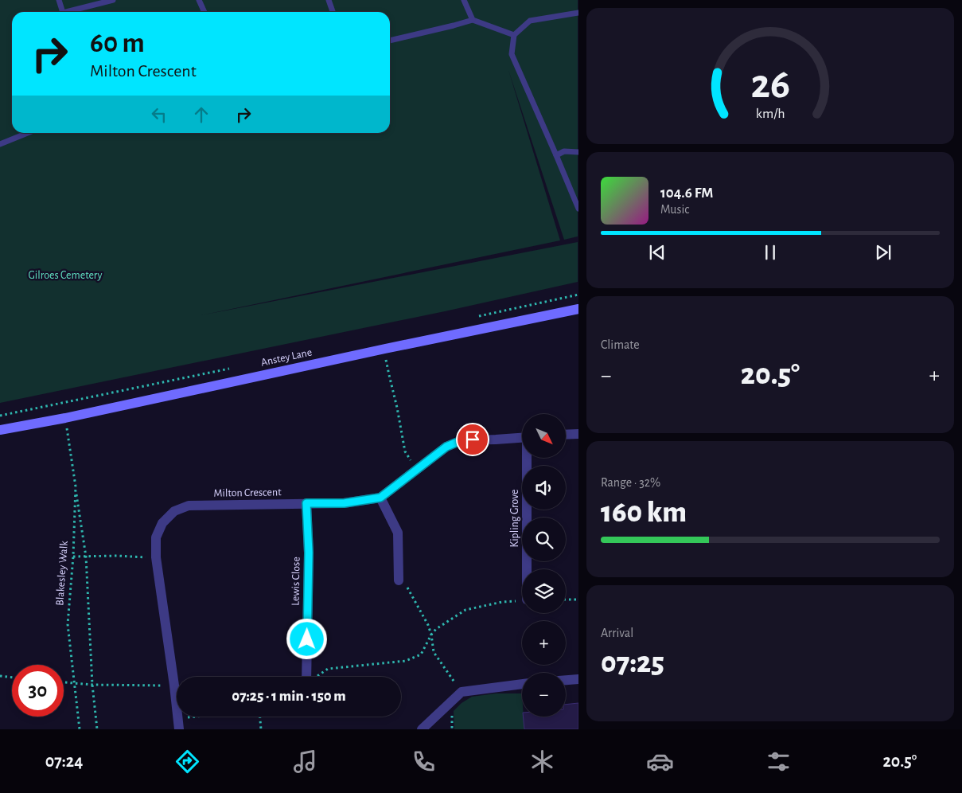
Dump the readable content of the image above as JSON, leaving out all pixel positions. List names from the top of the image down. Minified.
{"streets":{"main road":["Anstey Lane"],"street":["Milton Crescent","Kipling Grove","Lewis Close"],"path":["Blakesley Walk"]},"crossings":[["Anstey Lane","Blakesley Walk"],["Milton Crescent","Lewis Close"]],"parks":["Gilroes Cemetery"],"north":"bottom right","page":{"turn":["60 m","Milton Crescent"],"song":["104.6 FM","Music"],"tile":["Climate",["Range · 32%","160 km"],["Arrival","07:25"]],"heat":["−","20.5°","+"],"map_buttons":["+","−"],"limit":"30","trip":"07:25 · 1 min · 150 m","tabs":["07:24","20.5°"],"gauge":["26","km/h"]}}
